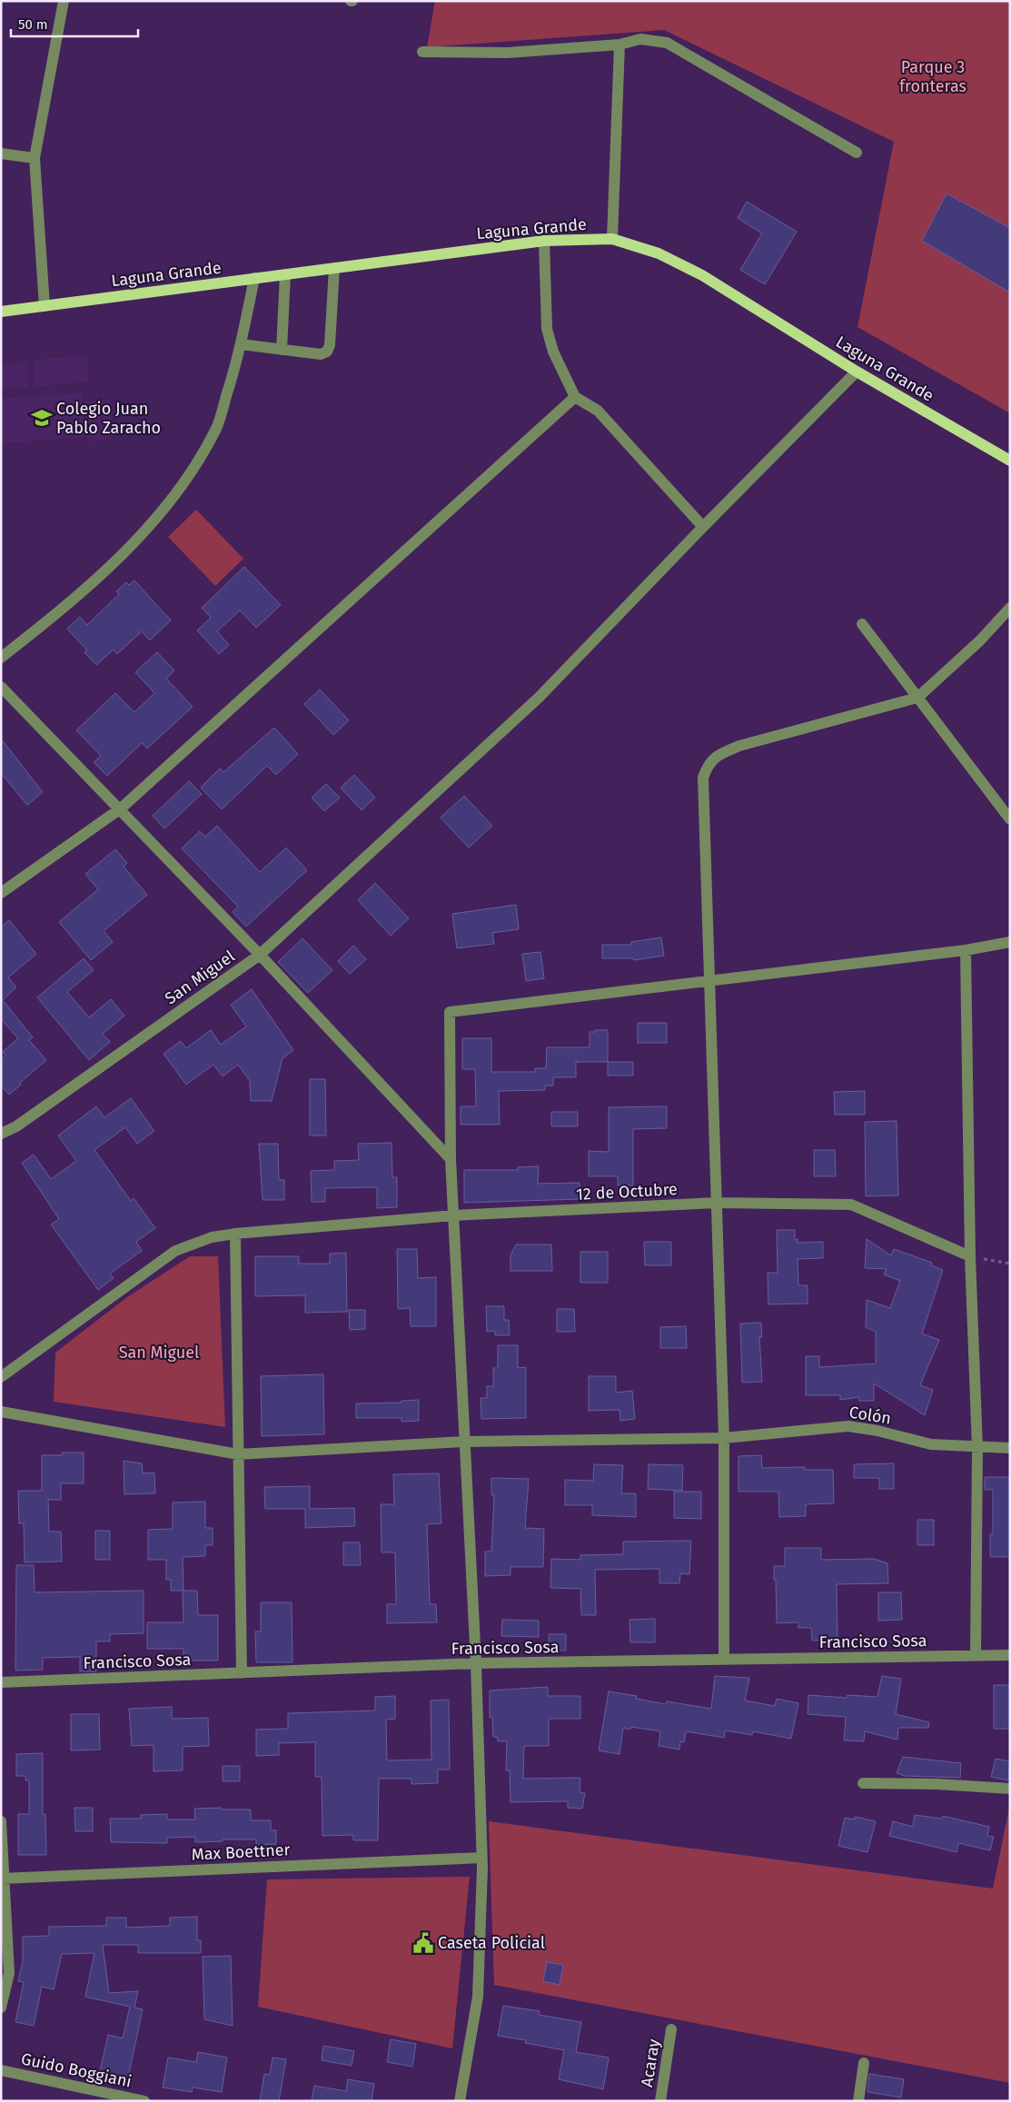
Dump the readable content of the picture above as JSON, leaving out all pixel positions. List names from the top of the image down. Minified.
{"streets":{"main road":["Laguna Grande"],"street":["San Miguel","12 de Octubre","Colón","Francisco Sosa","Max Boettner","Acaray","Guido Boggiani"]},"crossings":[["Laguna Grande","San Miguel"]],"parks":["Parque 3 fronteras","San Miguel"],"places":{"school or university":["Colegio Juan Pablo Zaracho"],"public building":["Caseta Policial"]},"scale_bar":"50 m"}
